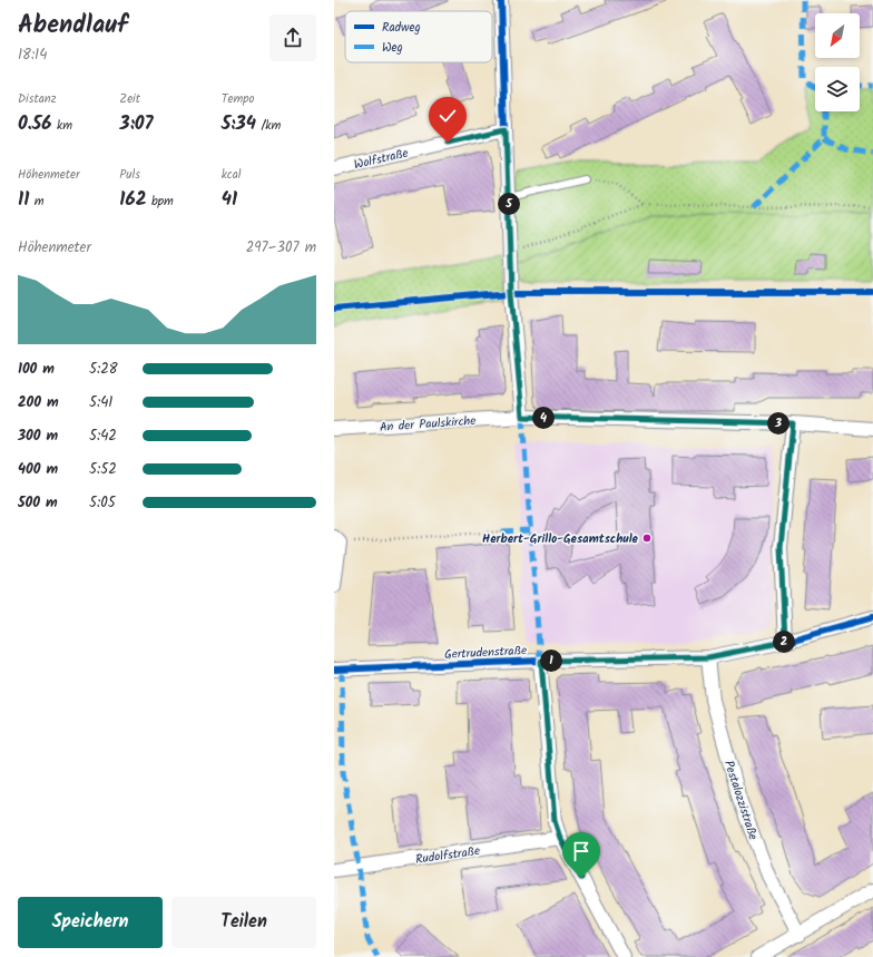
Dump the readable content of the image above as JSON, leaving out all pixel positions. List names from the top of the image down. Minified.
{"streets":{"street":["Wolfstraße","An der Paulskirche","Gertrudenstraße","Pestalozzistraße","Rudolfstraße"]},"crossings":[["Gertrudenstraße","Pestalozzistraße"]],"places":["Herbert-Grillo-Gesamtschule"],"legend":["Radweg","Weg"],"north":"bottom left","page":{"heading":["Abendlauf","18:14"],"stats":[["Distanz","0.56 km"],["Zeit","3:07"],["Tempo","5:34 /km"],["Höhenmeter","11 m"],["Puls","162 bpm"],["kcal","41"]],"pins":["5","4","3","2","1"],"chart":["Höhenmeter","297–307 m"],"list":[{"name":"100 m","note":"5:28"},{"name":"200 m","note":"5:41"},{"name":"300 m","note":"5:42"},{"name":"400 m","note":"5:52"},{"name":"500 m","note":"5:05"}],"buttons":["Speichern","Teilen"]}}
